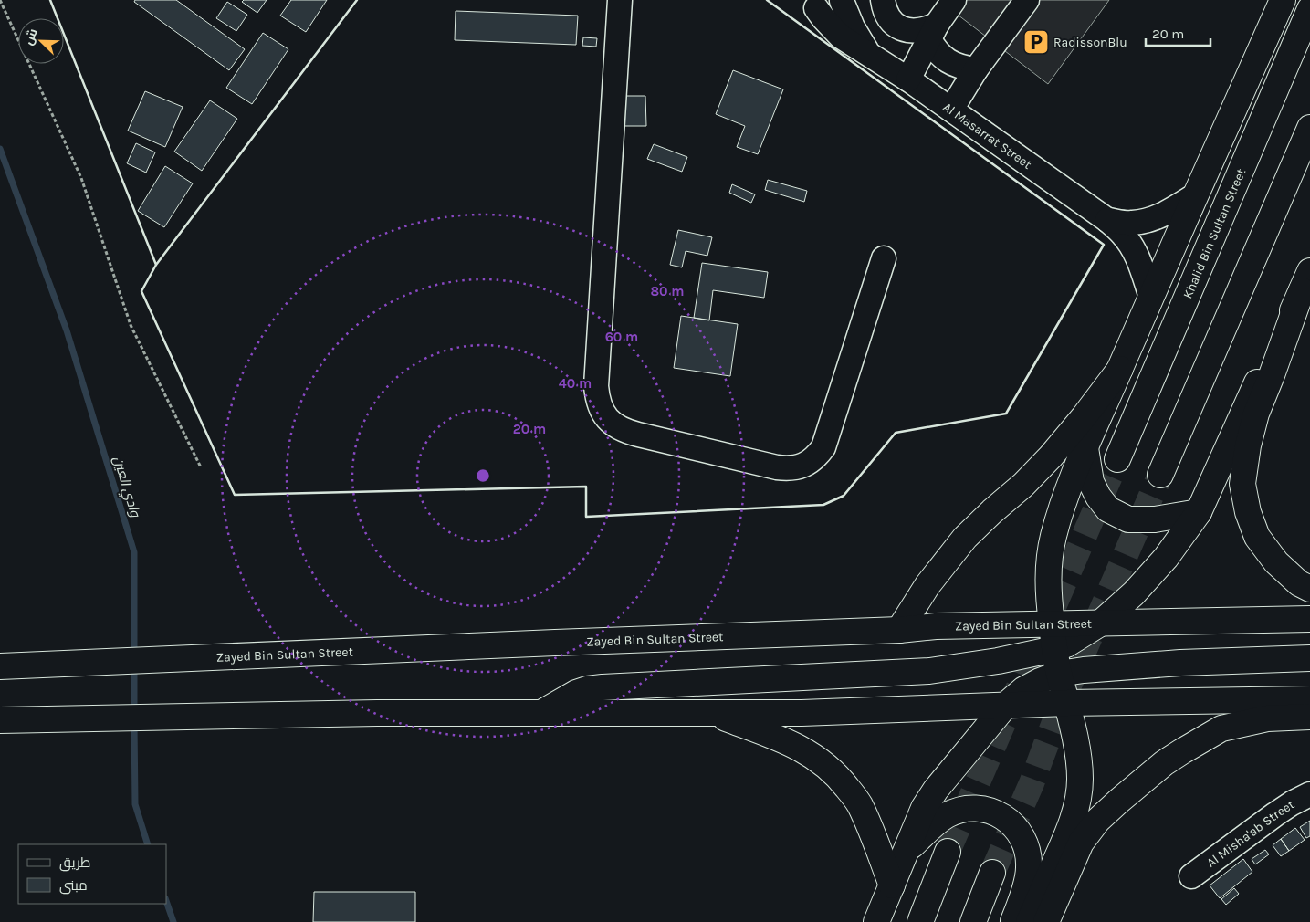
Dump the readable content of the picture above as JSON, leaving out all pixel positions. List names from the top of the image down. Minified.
{"streets":{"main road":["Khalid Bin Sultan Street","Zayed Bin Sultan Street"],"street":["Al Masarrat Street","Al Misha'ab Street"]},"water":["وادي العين"],"places":{"parking":["RadissonBlu"]},"legend":["طريق","مبنى"],"scale_bar":"20 m","north":"top left","rings":["80 m","60 m","40 m","20 m"]}
